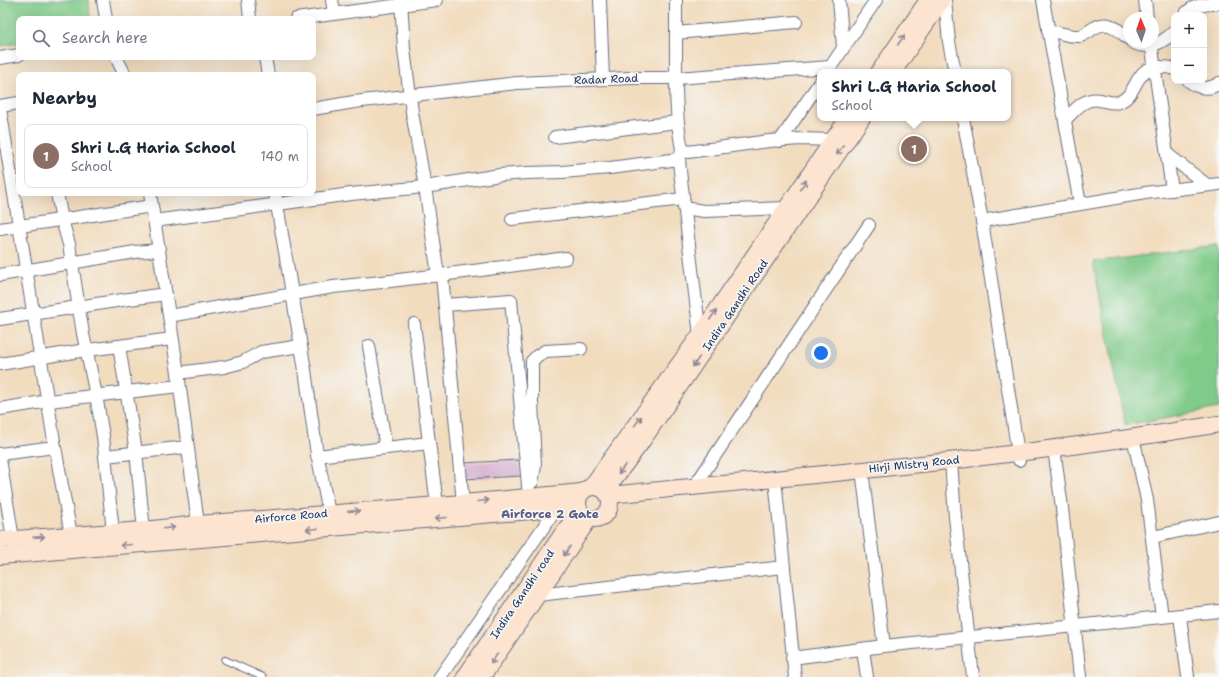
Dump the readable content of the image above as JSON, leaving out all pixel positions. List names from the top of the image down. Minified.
{"streets":{"main road":["Indira Gandhi Road","Hirji Mistry Road","Airforce Road","Indira Gandhi road"],"street":["Radar Road"]},"crossings":[["Indira Gandhi Road","Hirji Mistry Road"],["Indira Gandhi Road","Airforce Road"],["Indira Gandhi Road","Indira Gandhi road"],["Hirji Mistry Road","Airforce Road"],["Hirji Mistry Road","Indira Gandhi road"],["Airforce Road","Indira Gandhi road"]],"districts":["Airforce 2 Gate"],"north":"top","page":{"map_buttons":["+","−"],"search":"Search here","popup":["Shri L.G Haria School","School"],"heading":"Nearby","list":[{"mark":"1","name":"Shri L.G Haria School","note":"School","value":"140 m"}],"pins":"1"}}
